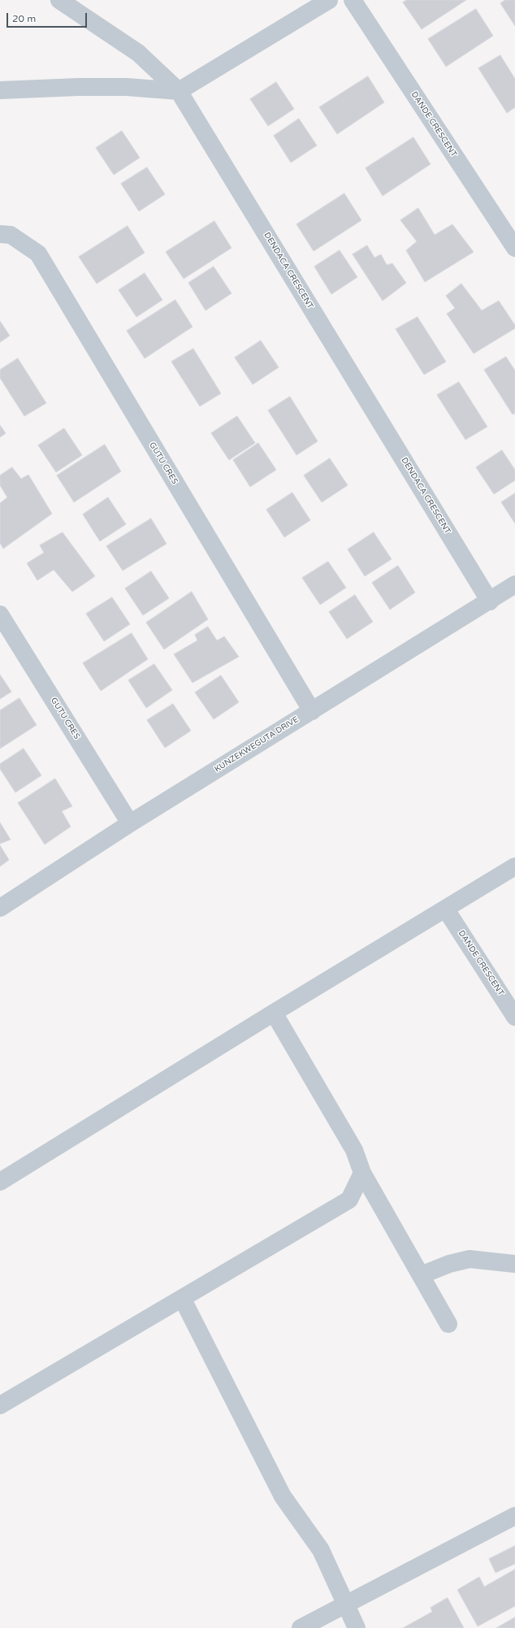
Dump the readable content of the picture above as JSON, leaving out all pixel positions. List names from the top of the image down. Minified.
{"streets":{"street":["DANDE CRESCENT","DENDACA CRESCENT","GUTU CRES","KUNZEKWEGUTA DRIVE"]},"crossings":[["DENDACA CRESCENT","KUNZEKWEGUTA DRIVE"],["GUTU CRES","KUNZEKWEGUTA DRIVE"]],"scale_bar":"20 m"}
